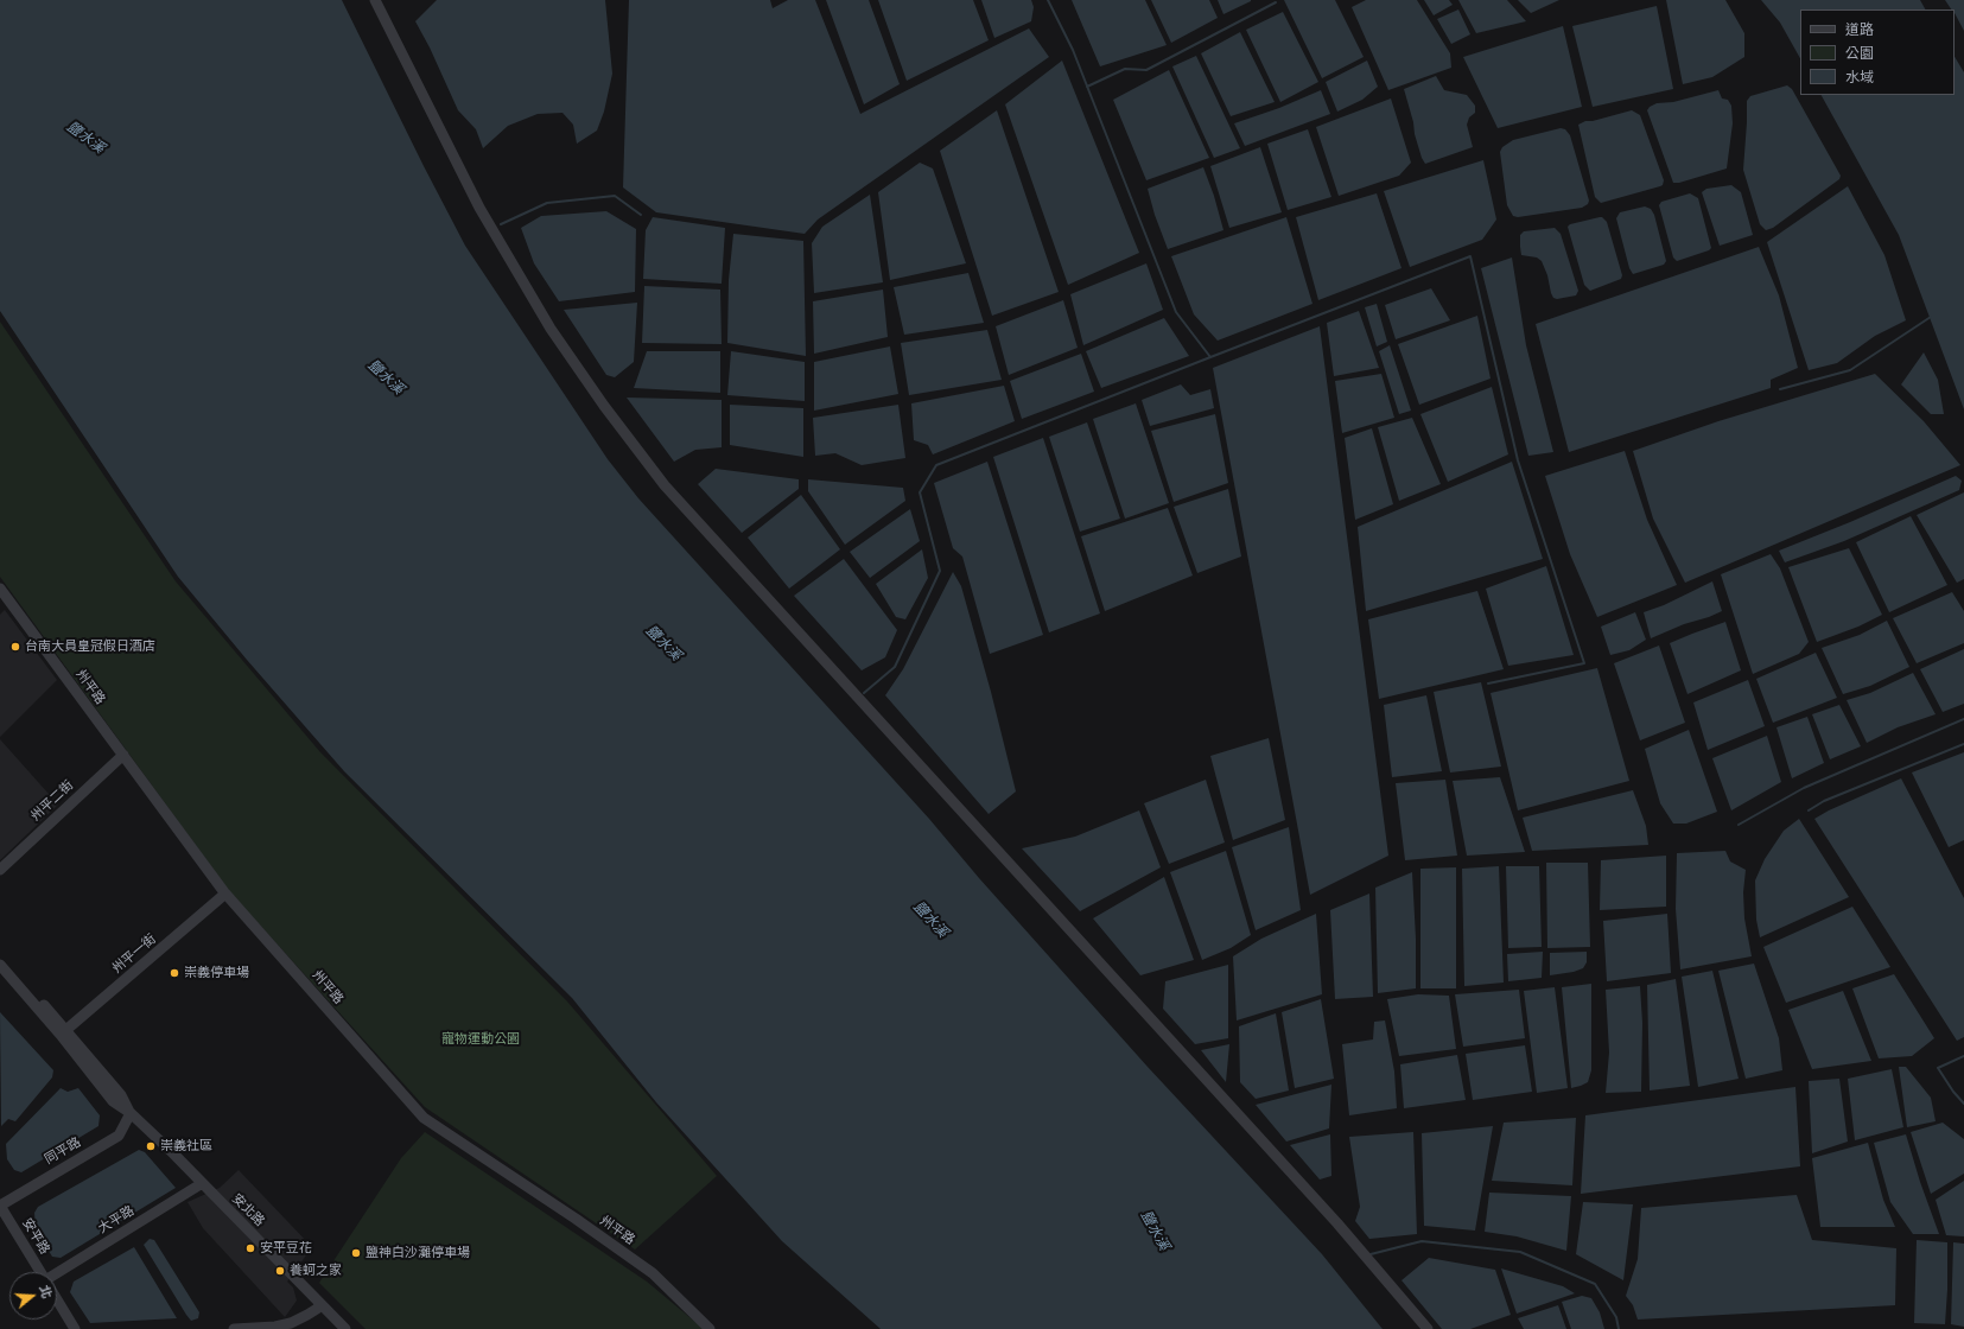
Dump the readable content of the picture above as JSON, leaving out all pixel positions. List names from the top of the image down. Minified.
{"streets":{"street":["州平路","州平二街","州平一街","同平路","安北路","大平路","安平路"]},"crossings":[["州平路","州平二街"],["州平路","州平一街"],["州平一街","安北路"],["同平路","安北路"],["同平路","安平路"],["安北路","大平路"]],"water":["鹽水溪"],"parks":["寵物運動公園"],"places":["台南大員皇冠假日酒店","崇義停車場","崇義社區","安平豆花","鹽神白沙灘停車場","養蚵之家"],"legend":["道路","公園","水域"],"north":"right"}
